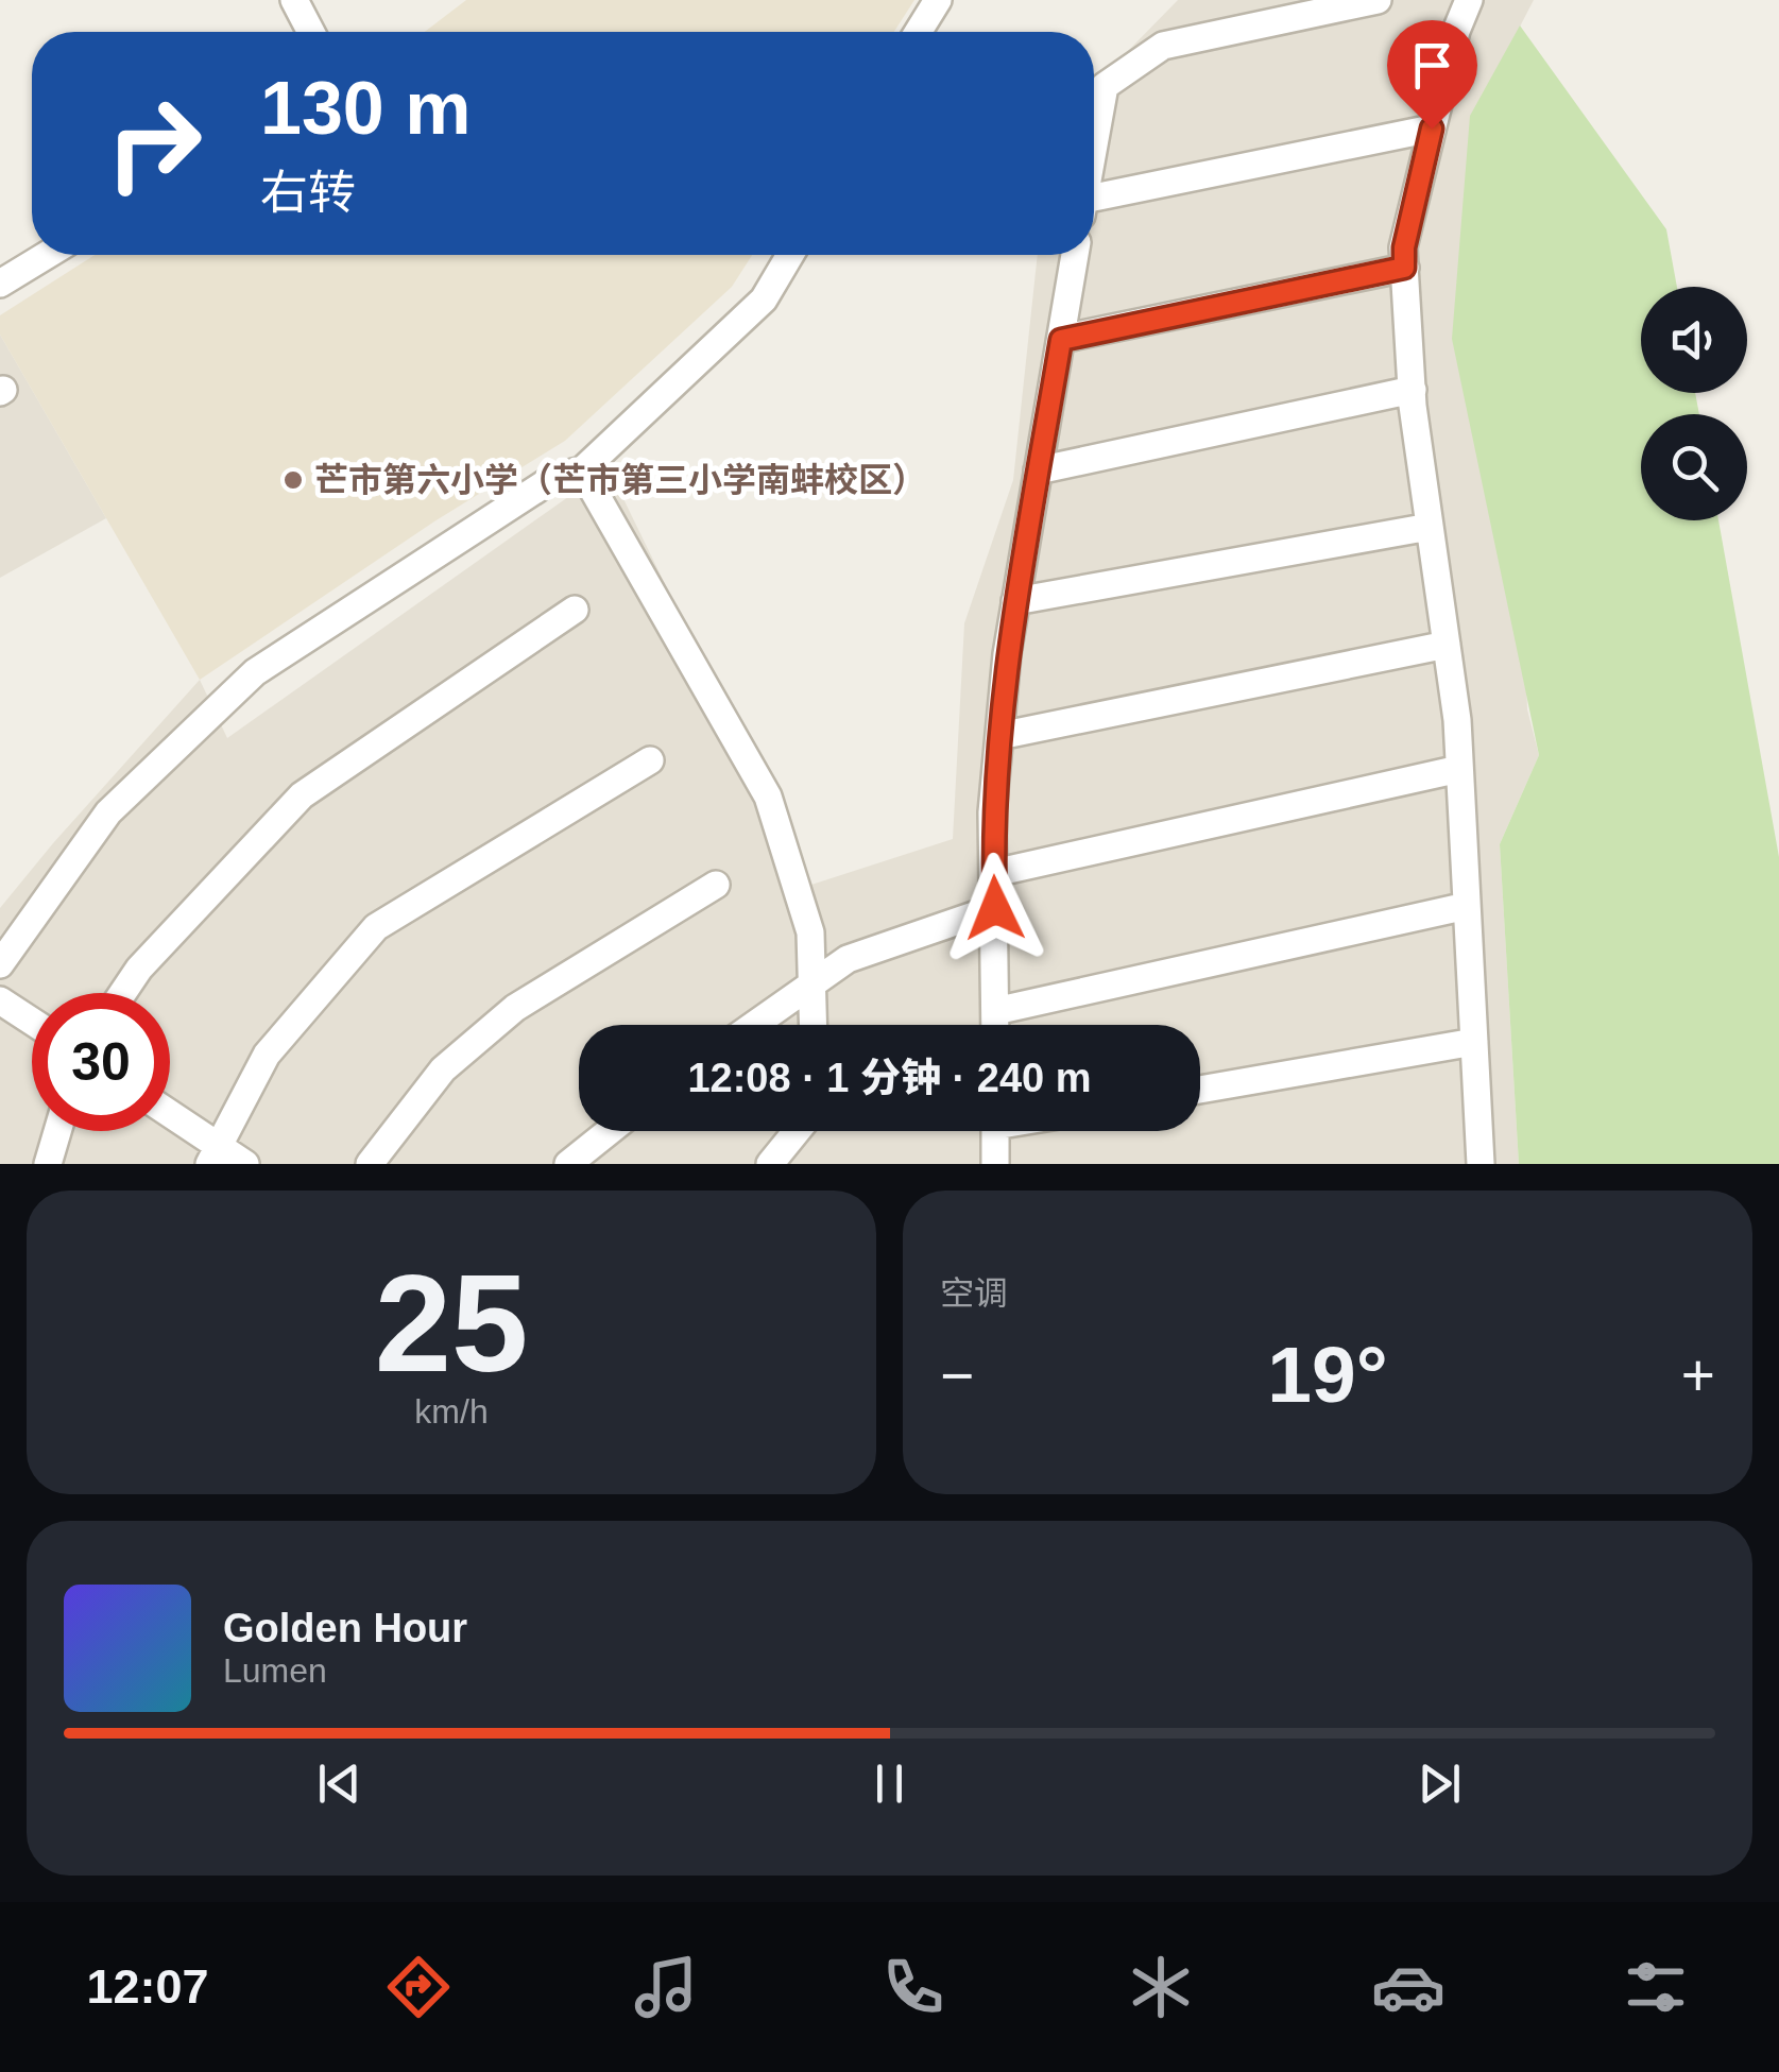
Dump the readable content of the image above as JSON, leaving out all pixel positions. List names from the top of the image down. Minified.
{"places":["芒市第六小学（芒市第三小学南蚌校区）"],"page":{"turn":["130 m","右转"],"limit":"30","trip":"12:08 · 1 分钟 · 240 m","tile":[["25","km/h"],"空调"],"heat":["−","19°","+"],"song":["Golden Hour","Lumen"],"tabs":"12:07"}}
